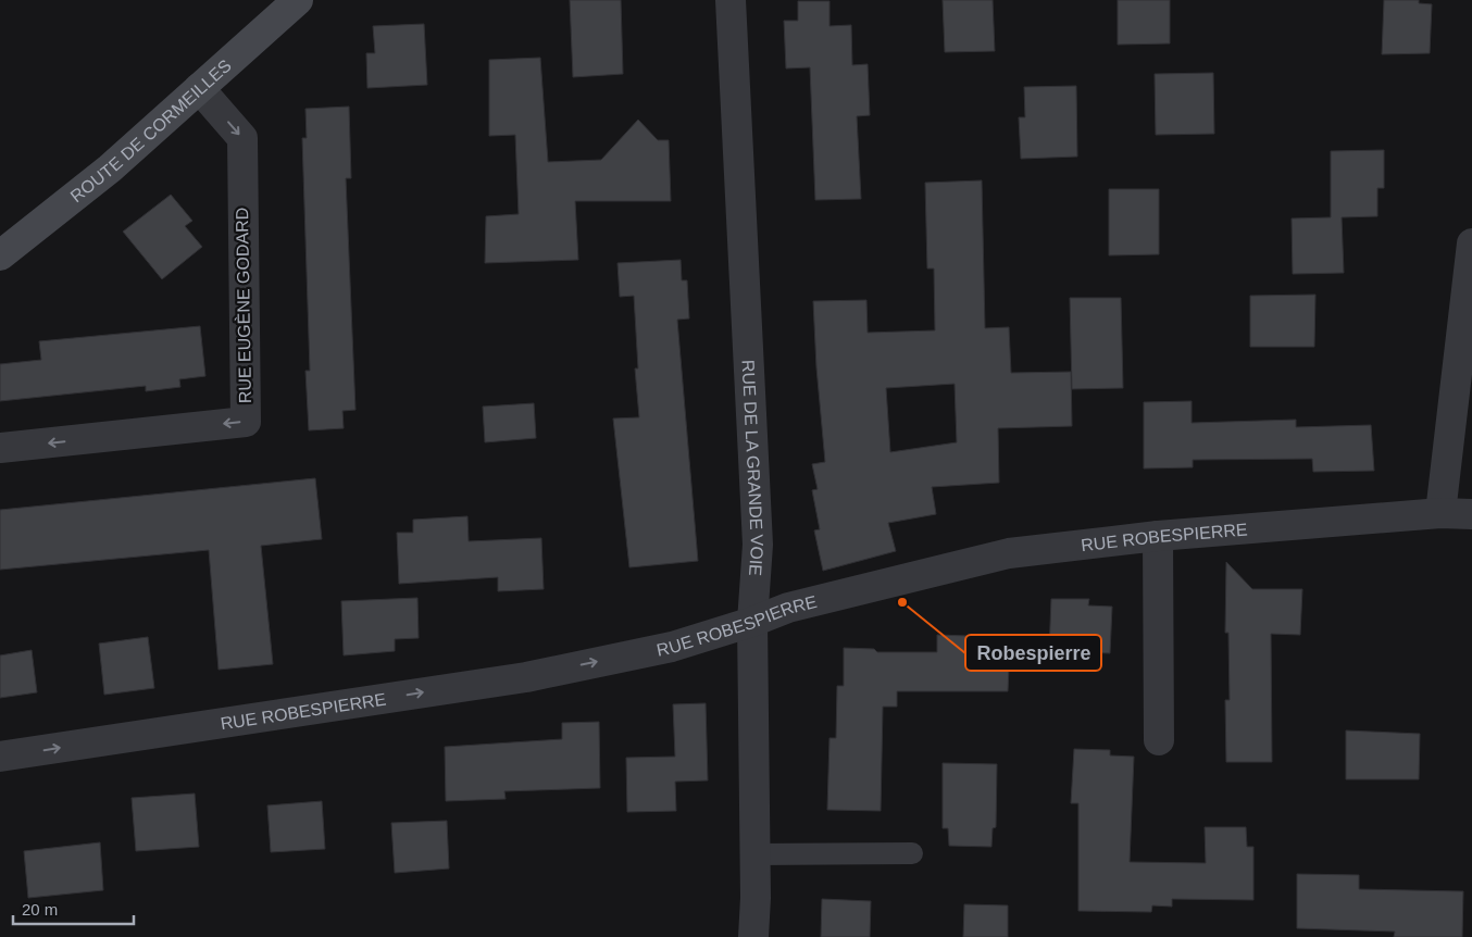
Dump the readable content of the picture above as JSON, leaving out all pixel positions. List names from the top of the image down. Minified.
{"streets":{"main road":["ROUTE DE CORMEILLES"],"street":["RUE EUGÈNE GODARD","RUE DE LA GRANDE VOIE","RUE ROBESPIERRE"]},"crossings":[["ROUTE DE CORMEILLES","RUE EUGÈNE GODARD"],["RUE DE LA GRANDE VOIE","RUE ROBESPIERRE"]],"one_way":["RUE ROBESPIERRE"],"places":["Robespierre"],"scale_bar":"20 m"}
